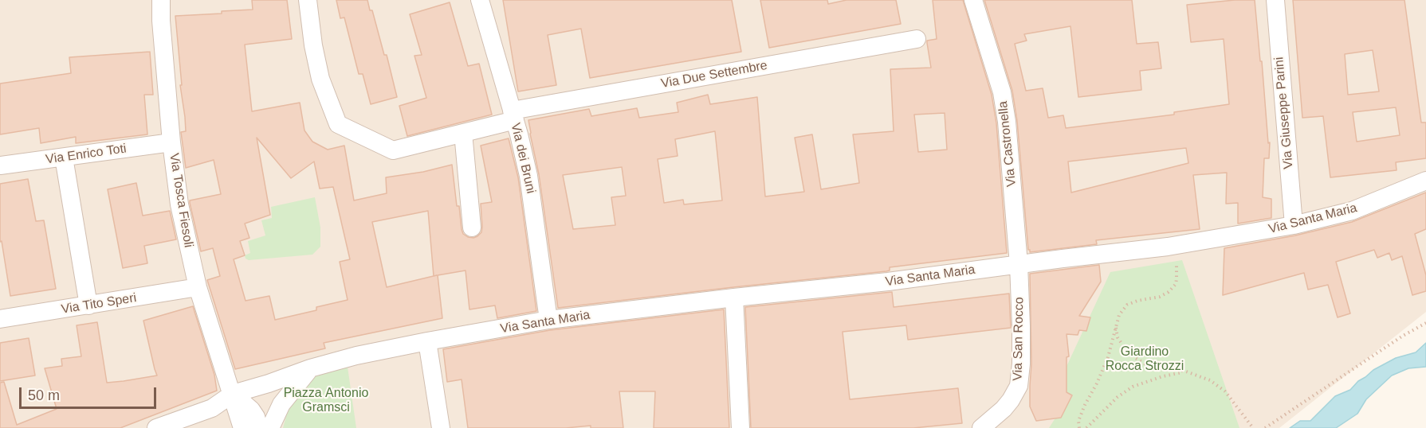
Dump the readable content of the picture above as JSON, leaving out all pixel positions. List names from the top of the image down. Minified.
{"streets":{"street":["Via Due Settembre","Via Giuseppe Parini","Via Castronella","Via Enrico Toti","Via dei Bruni","Via Tosca Fiesoli","Via Santa Maria","Via Tito Speri","Via San Rocco"]},"crossings":[["Via Due Settembre","Via dei Bruni"],["Via Giuseppe Parini","Via Santa Maria"],["Via Castronella","Via Santa Maria"],["Via Castronella","Via San Rocco"],["Via Enrico Toti","Via Tosca Fiesoli"],["Via dei Bruni","Via Santa Maria"],["Via Tosca Fiesoli","Via Tito Speri"],["Via Santa Maria","Via San Rocco"]],"parks":["Giardino Rocca Strozzi","Piazza Antonio Gramsci"],"scale_bar":"50 m"}
